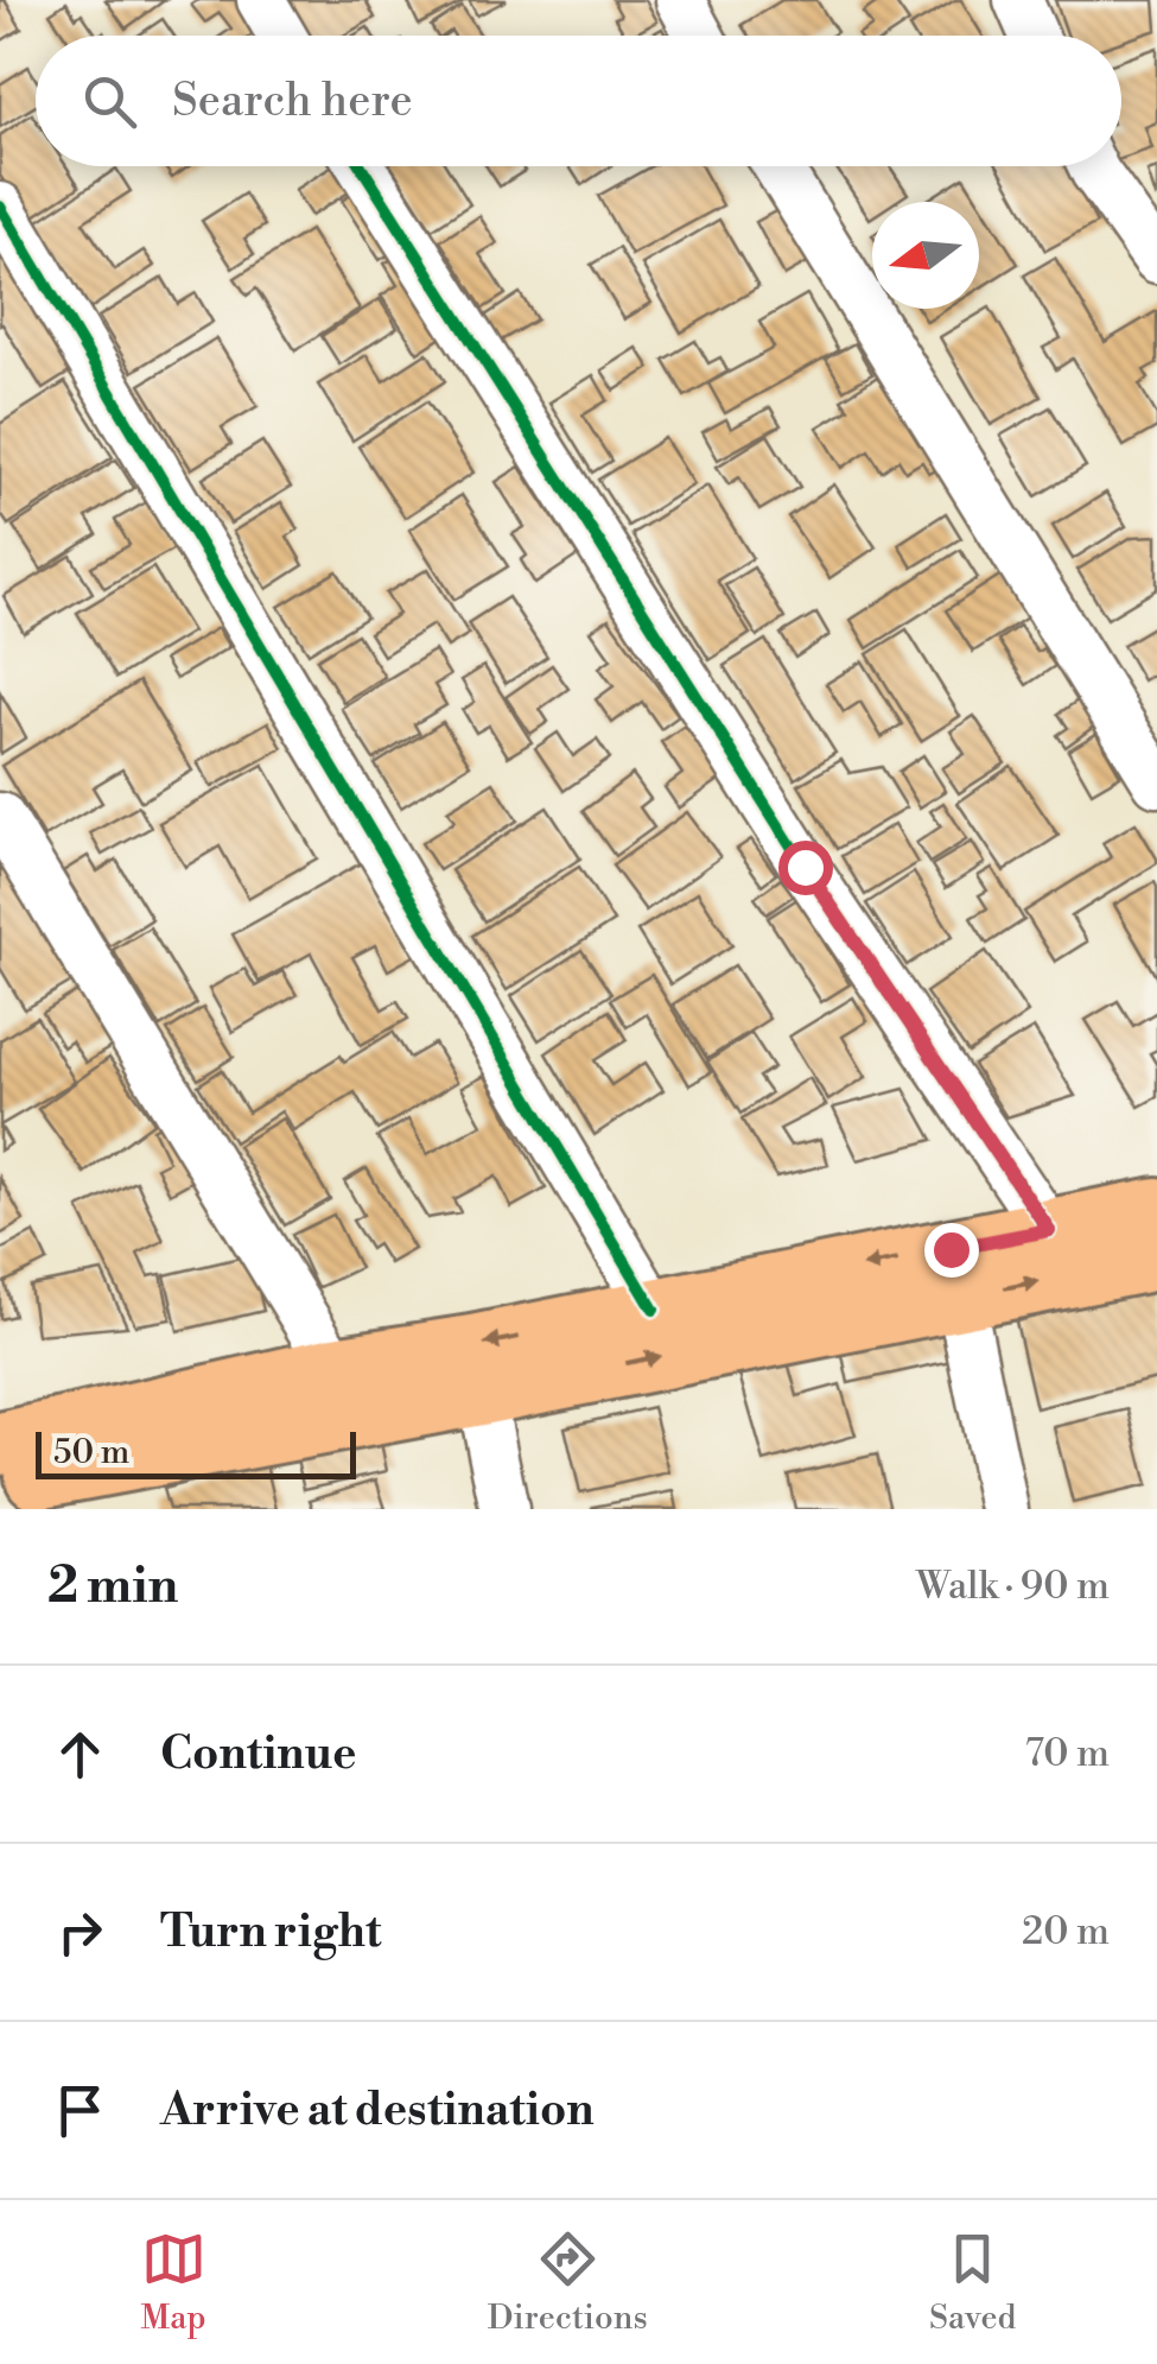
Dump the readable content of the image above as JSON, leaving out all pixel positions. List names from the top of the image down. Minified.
{"scale_bar":"50 m","north":"left","page":{"search":"Search here","scale":"50 m","heading":["2 min","Walk · 90 m"],"list":[["Continue","70 m"],["Turn right","20 m"],"Arrive at destination"],"nav":["Map","Directions","Saved"]}}
